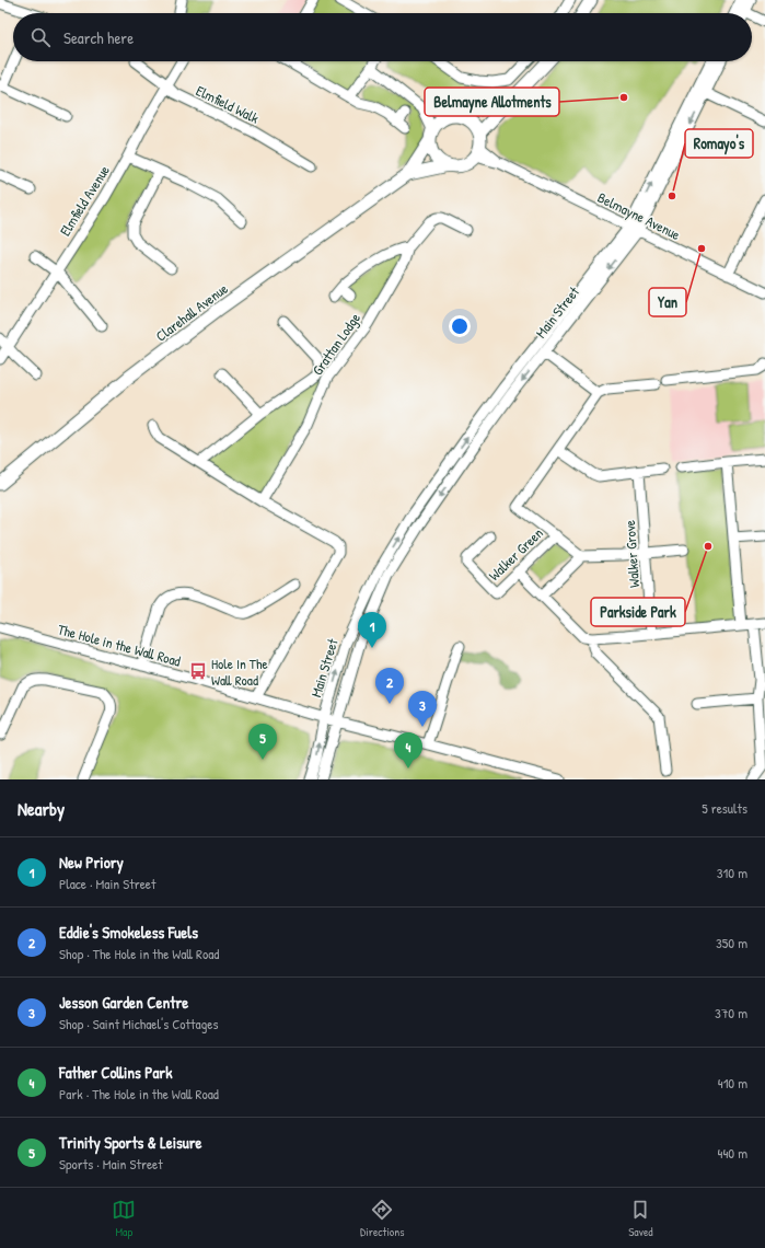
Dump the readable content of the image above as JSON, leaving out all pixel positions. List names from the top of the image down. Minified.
{"streets":{"main road":["Clarehall Avenue"],"street":["Elmfield Walk","Elmfield Avenue","Belmayne Avenue","Main Street","Grattan Lodge","Walker Green","Walker Grove","The Hole in the Wall Road"]},"crossings":[["Elmfield Walk","Elmfield Avenue"],["Belmayne Avenue","Clarehall Avenue"],["Belmayne Avenue","Main Street"],["Main Street","The Hole in the Wall Road"]],"places":{"other":["Belmayne Allotments","Romayo's","Yan","Parkside Park"],"bus stop":["Hole In The Wall Road"]},"page":{"search":"Search here","pins":["1","2","3","5","4"],"heading":["Nearby","5 results"],"list":[{"mark":"1","name":"New Priory","note":"Place · Main Street","value":"310 m"},{"mark":"2","name":"Eddie's Smokeless Fuels","note":"Shop · The Hole in the Wall Road","value":"350 m"},{"mark":"3","name":"Jesson Garden Centre","note":"Shop · Saint Michael's Cottages","value":"370 m"},{"mark":"4","name":"Father Collins Park","note":"Park · The Hole in the Wall Road","value":"410 m"},{"mark":"5","name":"Trinity Sports & Leisure","note":"Sports · Main Street","value":"440 m"}],"nav":["Map","Directions","Saved"]}}
